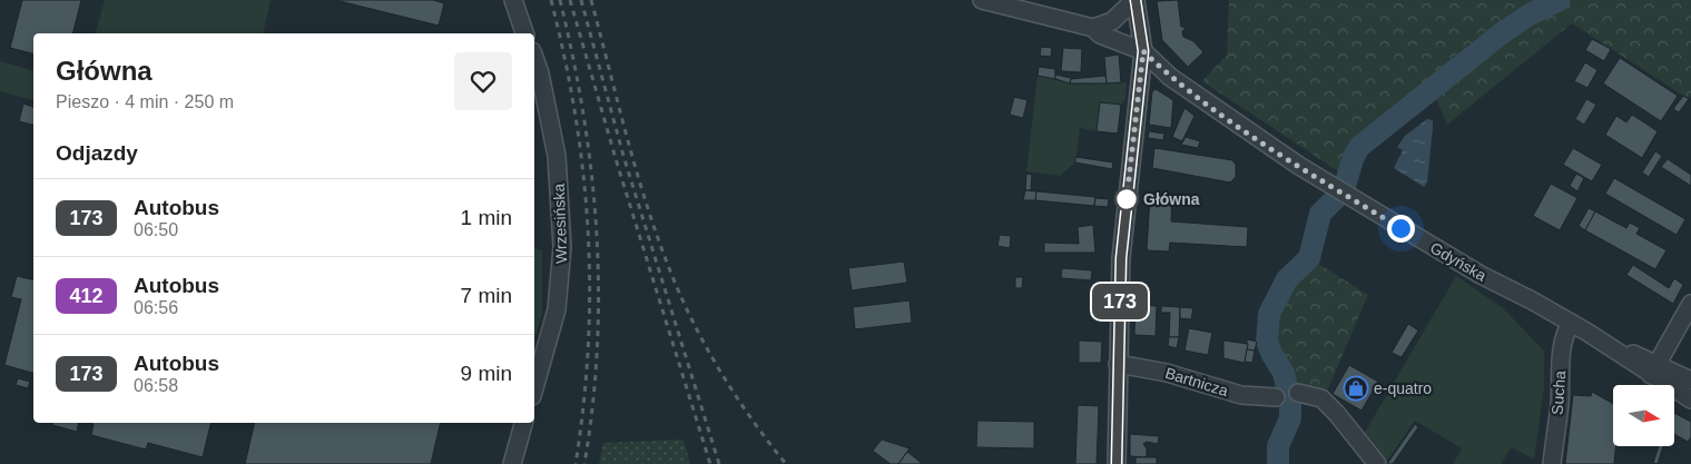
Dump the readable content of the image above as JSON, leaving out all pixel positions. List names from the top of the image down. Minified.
{"streets":{"street":["Wrzesińska","Gdyńska","Bartnicza","Sucha"]},"crossings":[["Gdyńska","Sucha"]],"places":{"other":["Główna"],"shop":["e-quatro"]},"lines":["bus line 173"],"north":"right","page":{"on_map":"173","heading":[["Główna","Pieszo · 4 min · 250 m"],"Odjazdy"],"list":[{"mark":"173","name":"Autobus","note":"06:50","value":"1 min"},{"mark":"412","name":"Autobus","note":"06:56","value":"7 min"},{"mark":"173","name":"Autobus","note":"06:58","value":"9 min"}]}}
